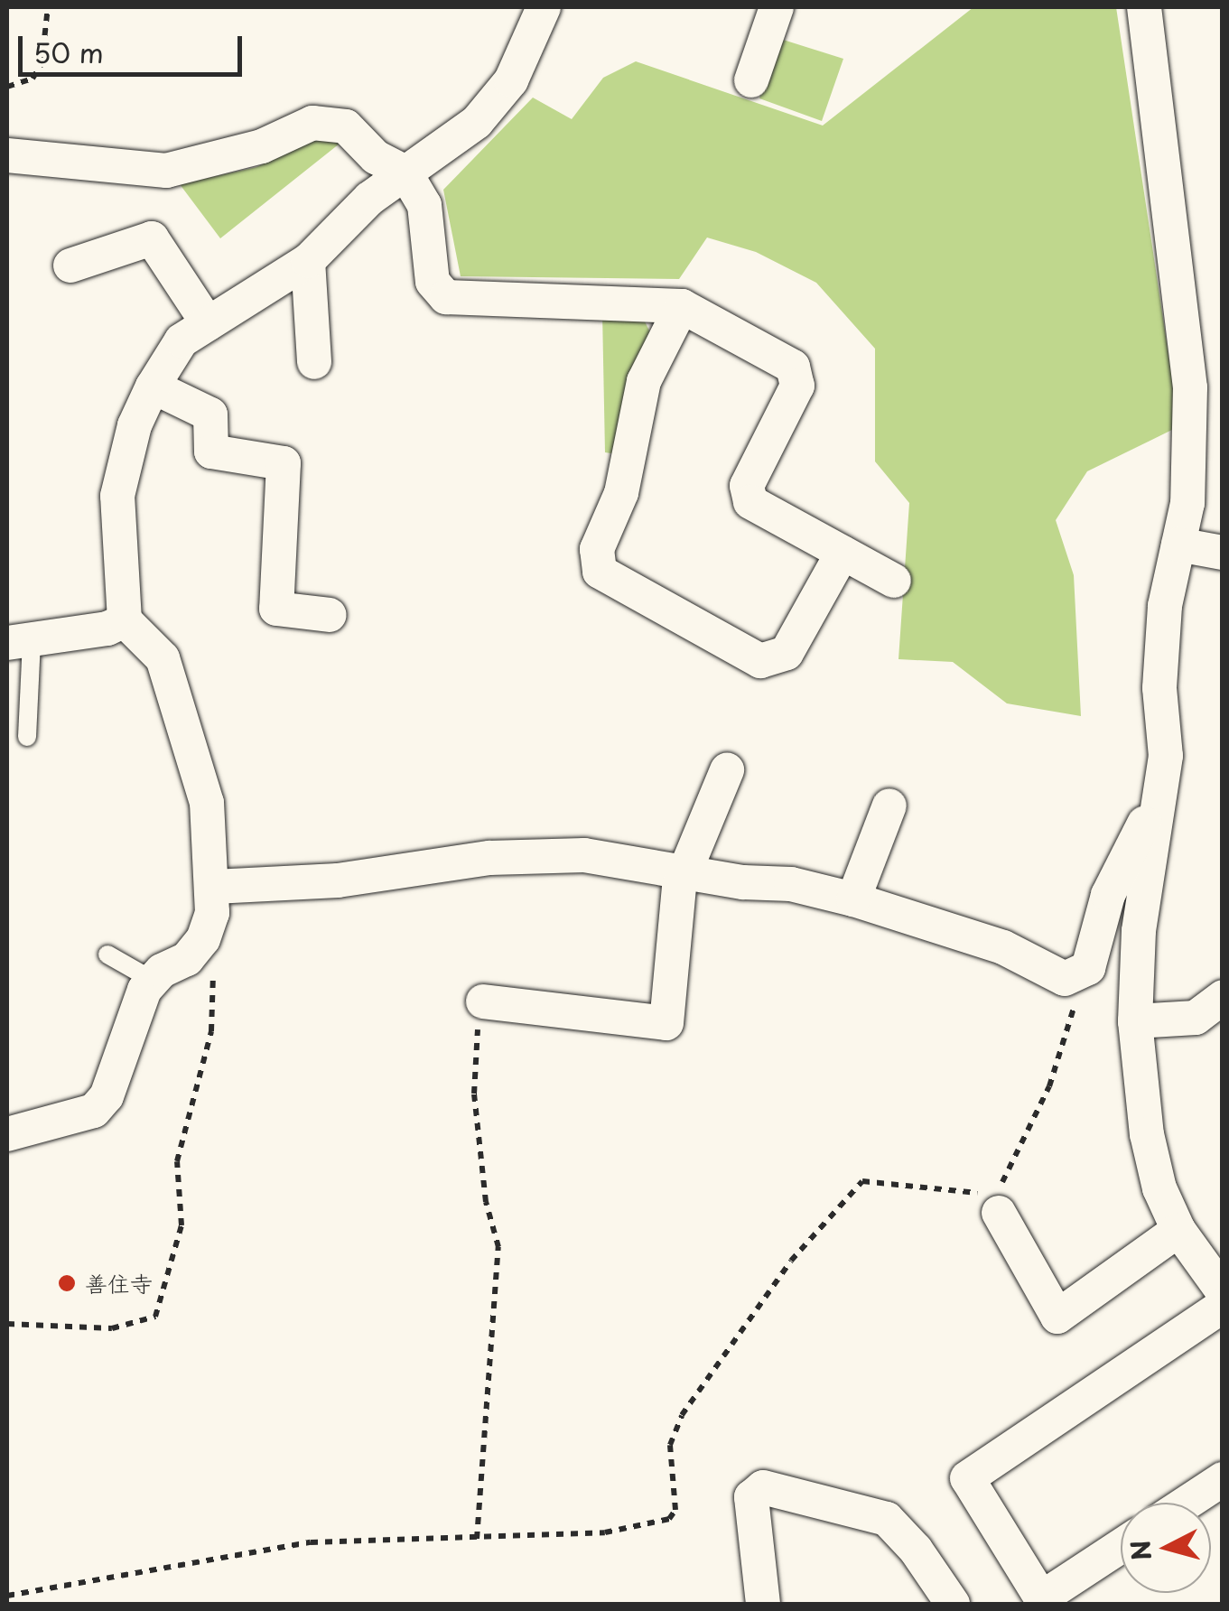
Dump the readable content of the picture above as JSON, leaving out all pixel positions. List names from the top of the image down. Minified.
{"places":["善住寺"],"scale_bar":"50 m","north":"left"}
